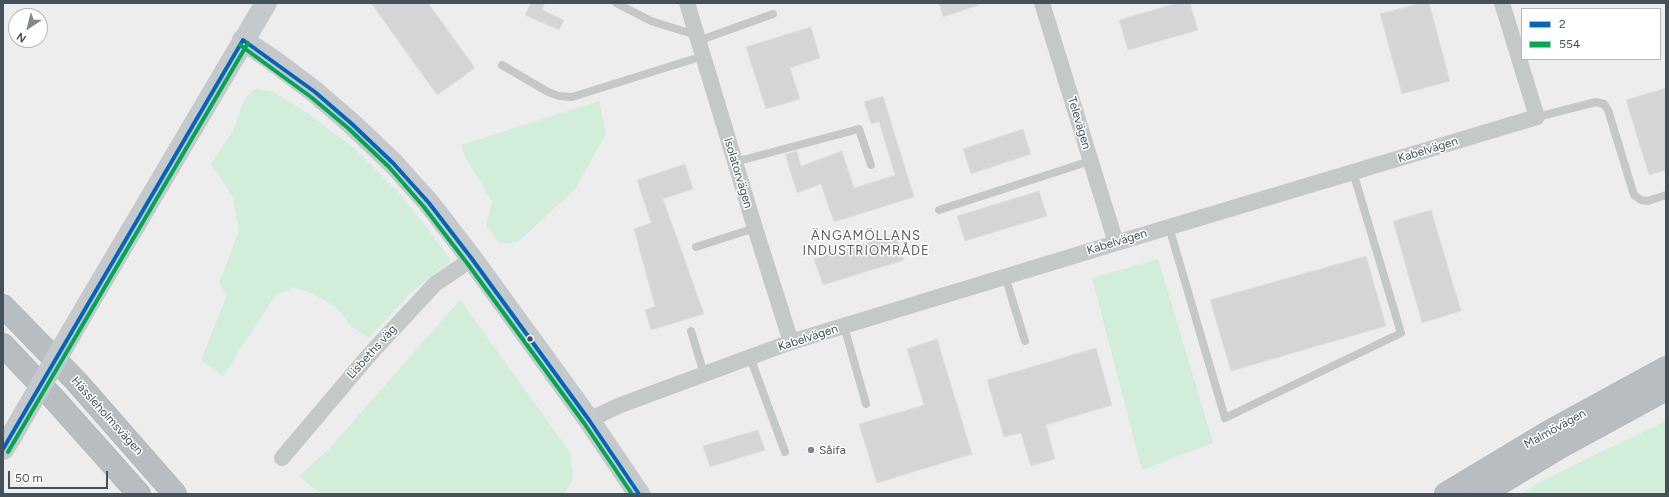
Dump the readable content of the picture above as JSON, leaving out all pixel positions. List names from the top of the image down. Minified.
{"streets":{"highway":["Hässleholmsvägen","Malmövägen"],"street":["Televägen","Kabelvägen","Isolatorvägen","Lisbeths väg"]},"crossings":[["Televägen","Kabelvägen"],["Kabelvägen","Isolatorvägen"]],"districts":["ÄNGAMÖLLANS INDUSTRIOMRÅDE"],"places":["Såifa"],"lines":["transit line 2","transit line 554"],"legend":["2","554"],"scale_bar":"50 m","north":"bottom left"}
